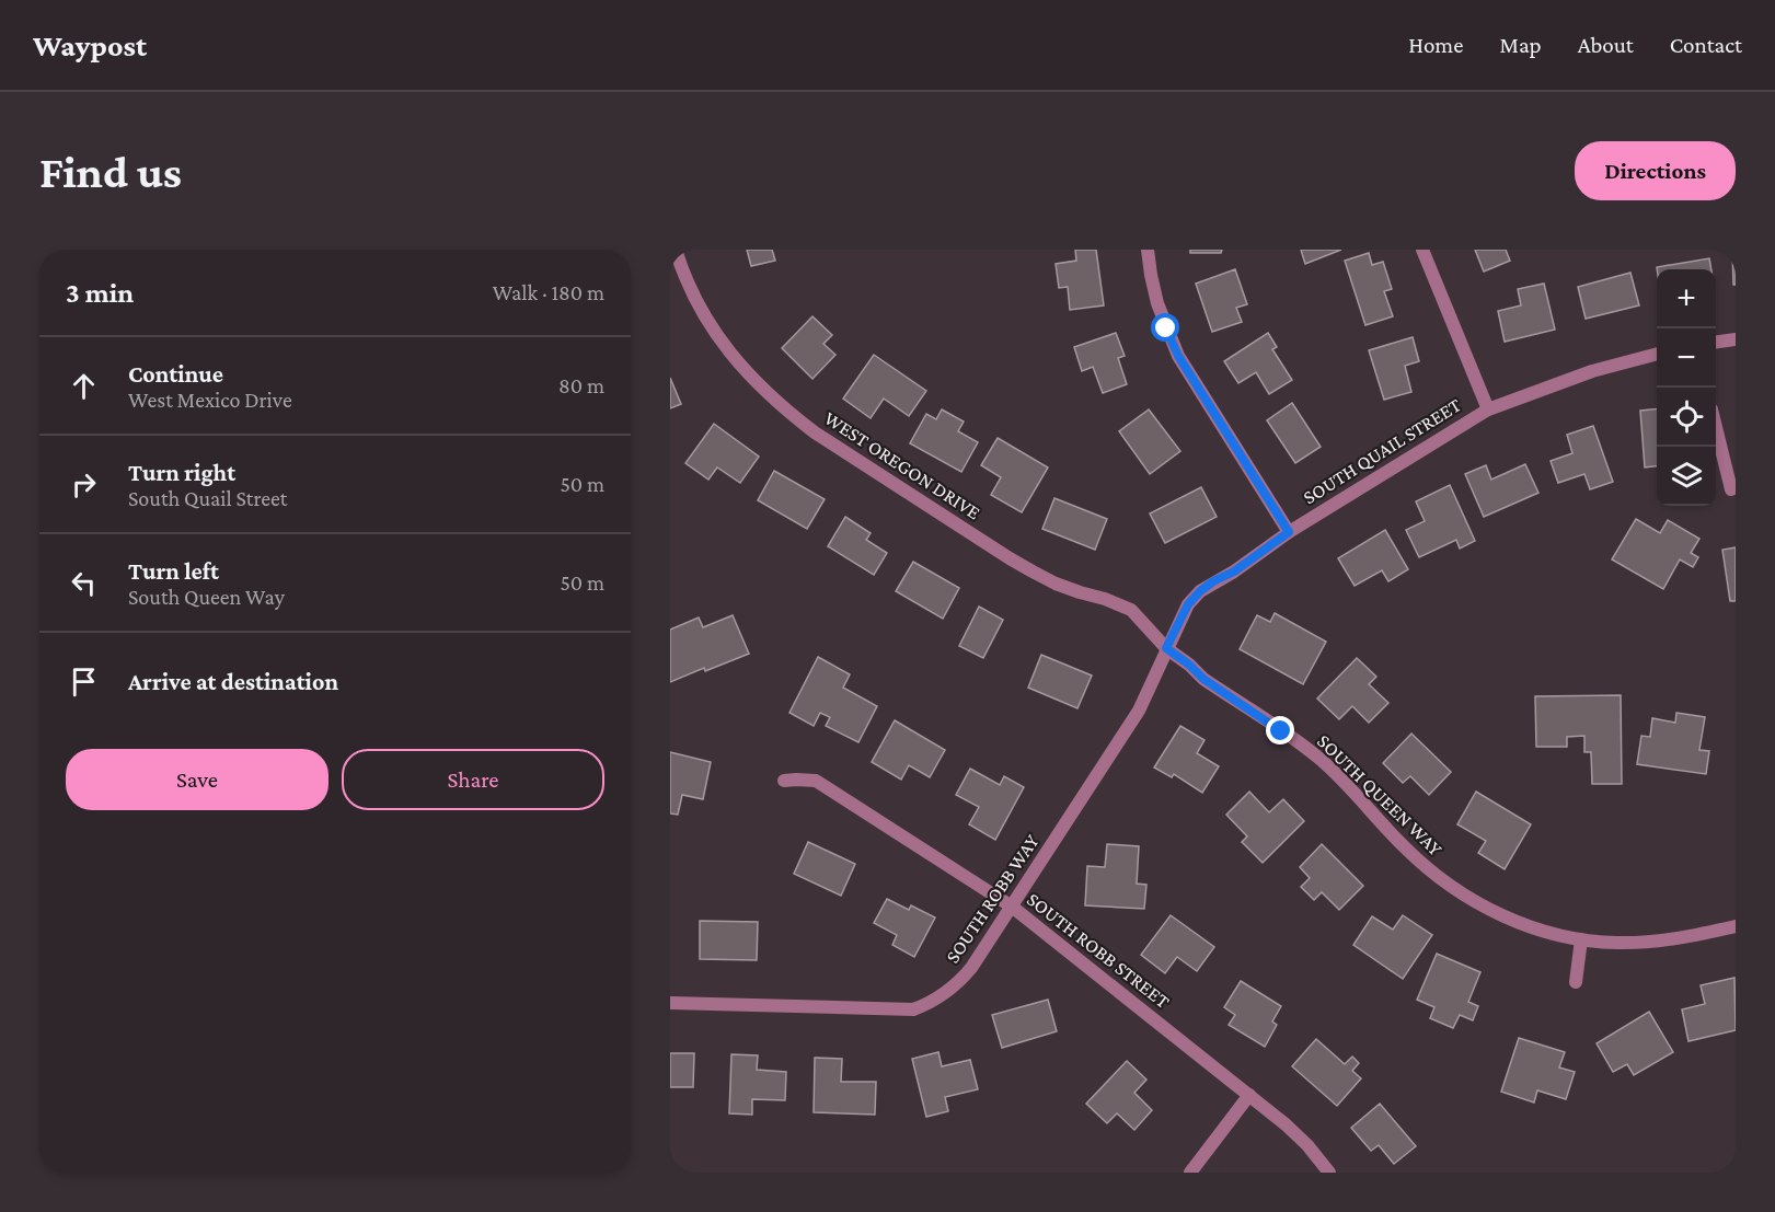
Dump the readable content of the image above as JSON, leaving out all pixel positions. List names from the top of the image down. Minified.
{"streets":{"street":["SOUTH QUAIL STREET","WEST OREGON DRIVE","SOUTH QUEEN WAY","SOUTH ROBB WAY","SOUTH ROBB STREET"]},"crossings":[["SOUTH QUAIL STREET","WEST OREGON DRIVE"],["SOUTH QUAIL STREET","SOUTH QUEEN WAY"],["SOUTH QUAIL STREET","SOUTH ROBB WAY"],["WEST OREGON DRIVE","SOUTH QUEEN WAY"],["WEST OREGON DRIVE","SOUTH ROBB WAY"],["SOUTH QUEEN WAY","SOUTH ROBB WAY"],["SOUTH ROBB WAY","SOUTH ROBB STREET"]],"page":{"header":"Waypost","nav":["Home","Map","About","Contact"],"buttons":["Directions",["Save","Share"]],"title":"Find us","heading":["3 min","Walk · 180 m"],"map_buttons":["+","−"],"list":[["Continue","West Mexico Drive","80 m"],["Turn right","South Quail Street","50 m"],["Turn left","South Queen Way","50 m"],"Arrive at destination"]}}
